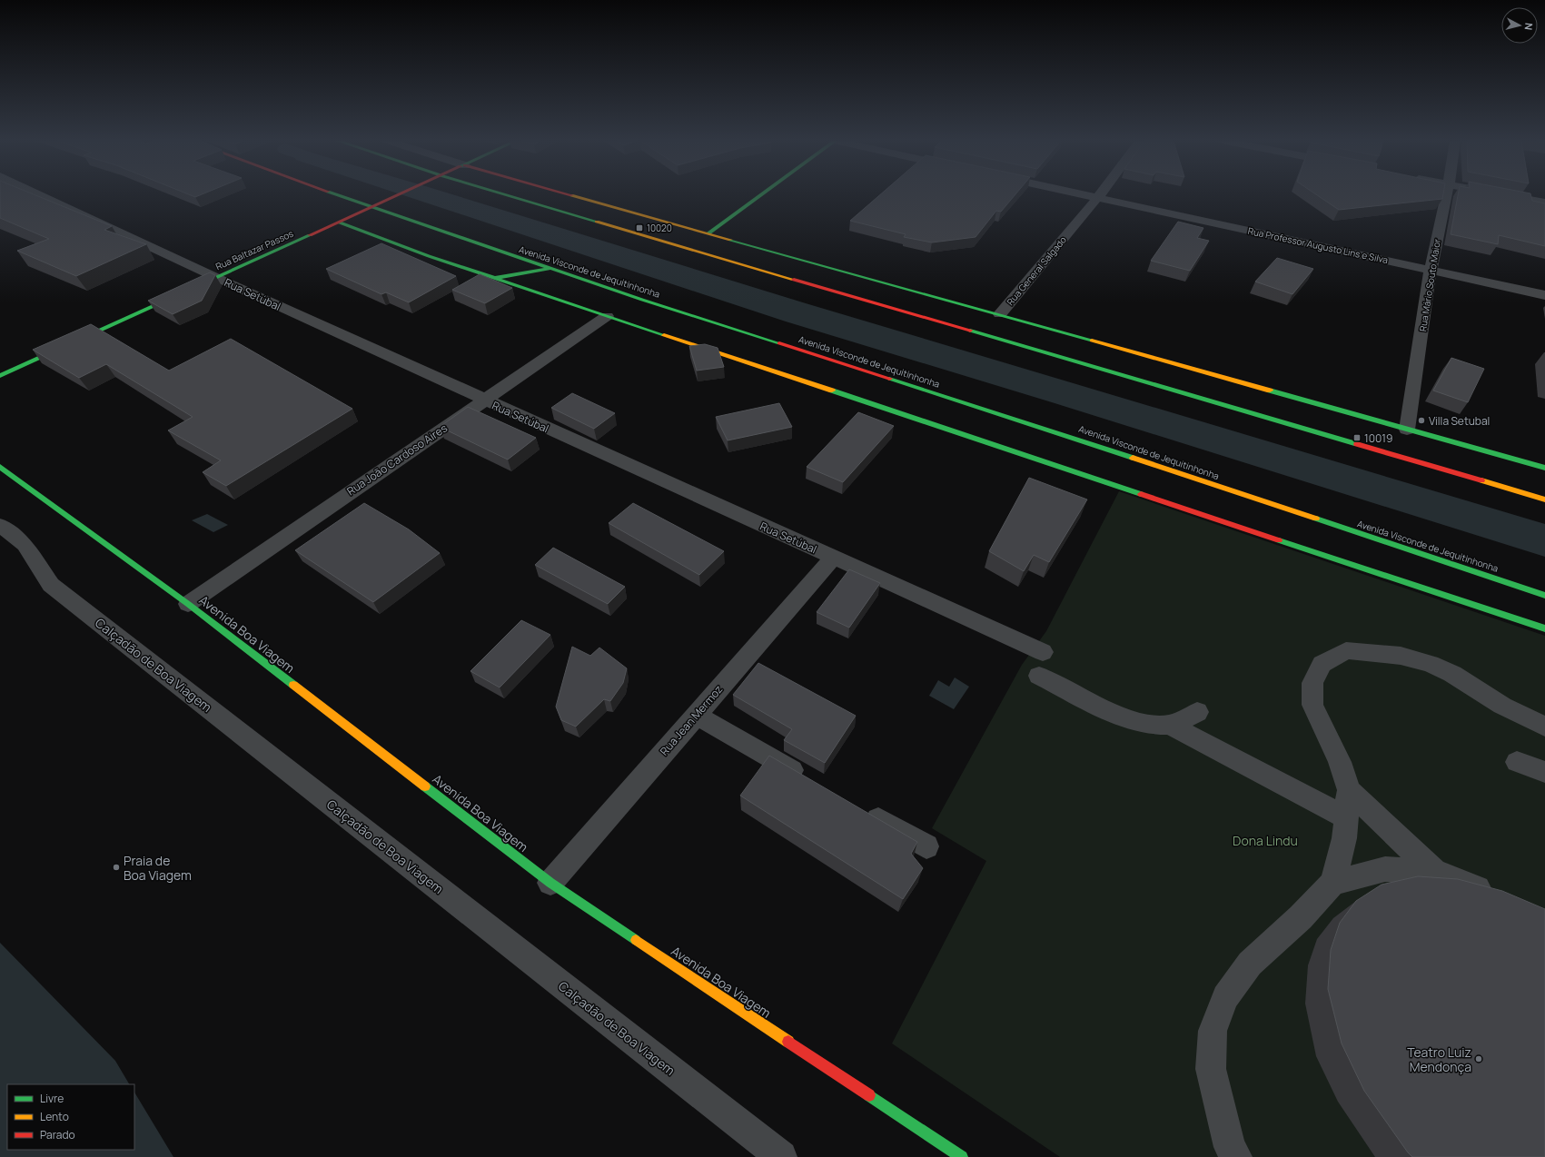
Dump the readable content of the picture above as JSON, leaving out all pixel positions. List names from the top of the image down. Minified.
{"streets":{"main road":["Rua Baltazar Passos","Avenida Visconde de Jequitinhonha","Avenida Boa Viagem"],"street":["Rua Professor Augusto Lins e Silva","Rua General Salgado","Rua Mário Souto Maior","Rua Setúbal","Rua João Cardoso Aires","Calçadão de Boa Viagem","Rua Jean Mermoz"]},"crossings":[["Rua Professor Augusto Lins e Silva","Rua General Salgado"],["Rua Professor Augusto Lins e Silva","Rua Mário Souto Maior"],["Rua Baltazar Passos","Avenida Visconde de Jequitinhonha"],["Rua Baltazar Passos","Rua Setúbal"],["Rua Setúbal","Rua João Cardoso Aires"],["Rua Setúbal","Rua Jean Mermoz"],["Rua João Cardoso Aires","Avenida Boa Viagem"],["Avenida Boa Viagem","Rua Jean Mermoz"]],"parks":["Dona Lindu"],"places":{"transit":["10020","10019"],"other":["Villa Setubal","Praia de Boa Viagem","Teatro Luiz Mendonça"]},"legend":["Livre","Lento","Parado"],"north":"right"}
